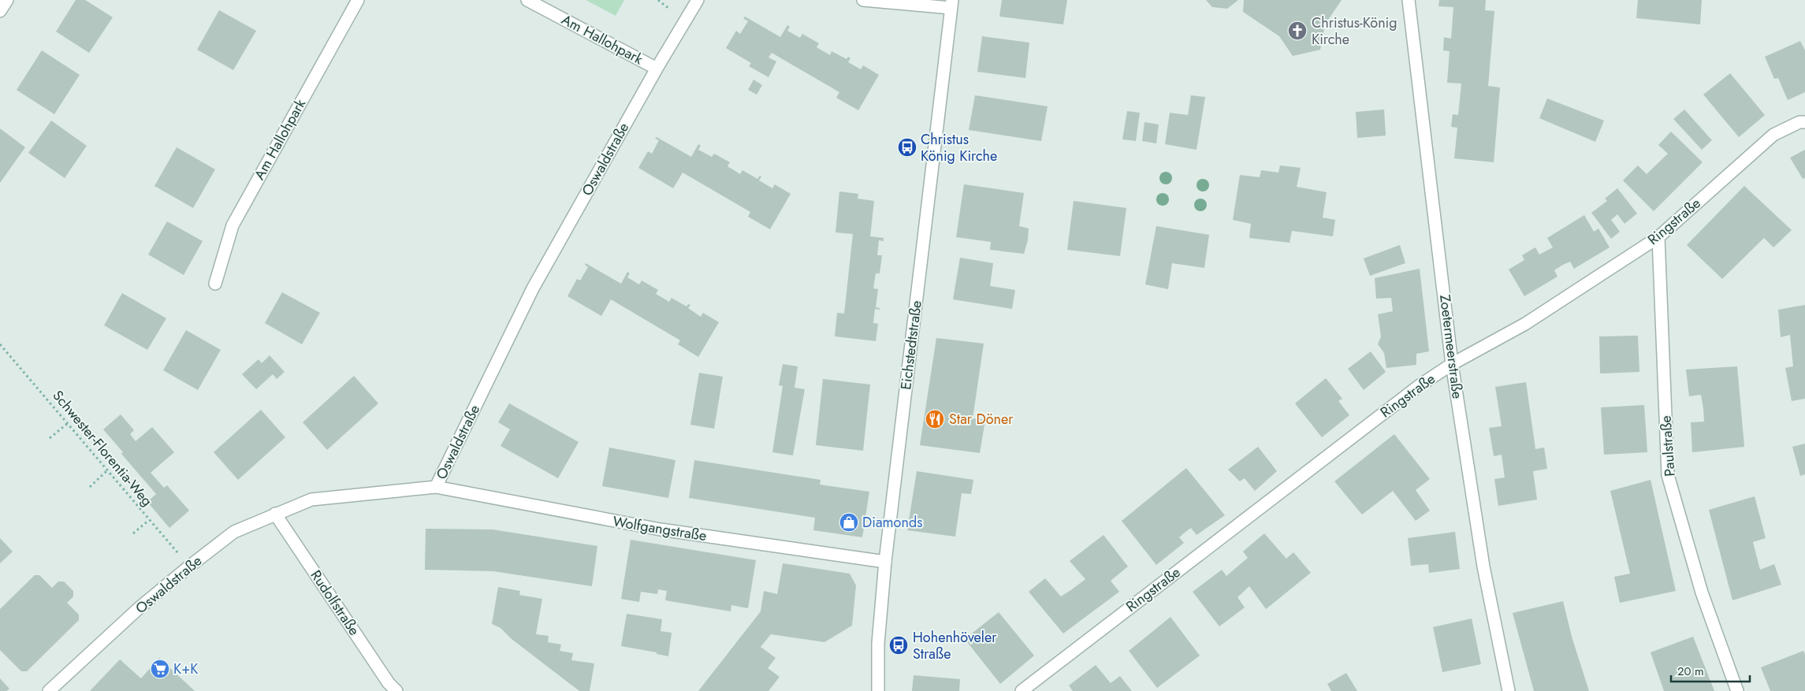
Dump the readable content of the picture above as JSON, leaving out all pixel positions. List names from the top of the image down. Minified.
{"streets":{"street":["Am Hallohpark","Oswaldstraße","Ringstraße","Eichstedtstraße","Zoetermeerstraße","Paulstraße","Wolfgangstraße","Rudolfstraße"],"path":["Schwester-Florentia-Weg"]},"crossings":[["Am Hallohpark","Oswaldstraße"],["Oswaldstraße","Schwester-Florentia-Weg"],["Oswaldstraße","Wolfgangstraße"],["Oswaldstraße","Rudolfstraße"],["Ringstraße","Zoetermeerstraße"],["Ringstraße","Paulstraße"],["Eichstedtstraße","Wolfgangstraße"]],"places":{"church":["Christus-König Kirche"],"bus stop":["Christus König Kirche","Hohenhöveler Straße"],"restaurant":["Star Döner"],"shop":["Diamonds"],"supermarket":["K+K"]},"scale_bar":"20 m"}
